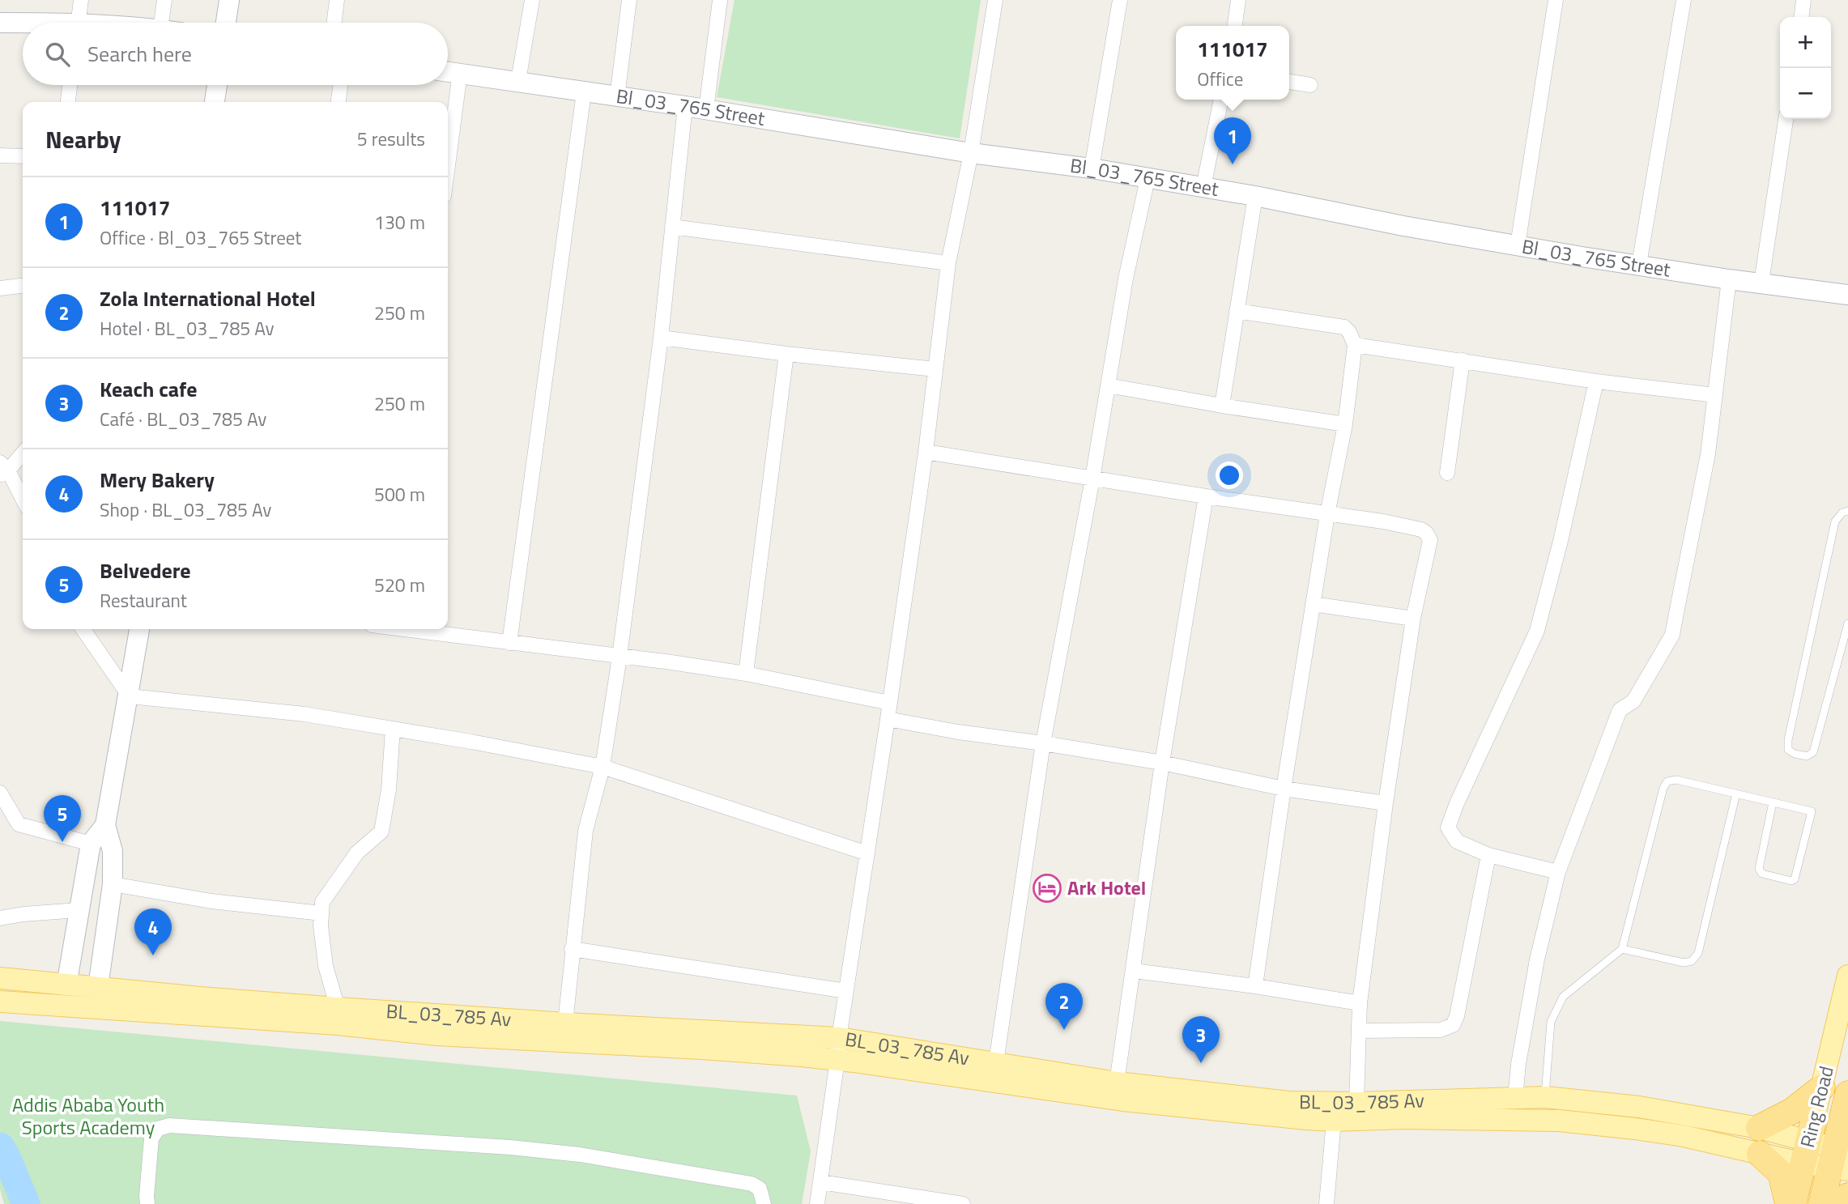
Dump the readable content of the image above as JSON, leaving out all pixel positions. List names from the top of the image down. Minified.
{"streets":{"highway":["Ring Road"],"main road":["BL_03_785 Av"],"street":["Bl_03_765 Street"]},"crossings":[["BL_03_785 Av","Ring Road"]],"parks":["Addis Ababa Youth Sports Academy"],"places":{"hotel":["Ark Hotel"]},"page":{"map_buttons":["+","−"],"search":"Search here","popup":["111017","Office"],"heading":["Nearby","5 results"],"pins":["1","5","4","2","3"],"list":[{"mark":"1","name":"111017","note":"Office · Bl_03_765 Street","value":"130 m"},{"mark":"2","name":"Zola International Hotel","note":"Hotel · BL_03_785 Av","value":"250 m"},{"mark":"3","name":"Keach cafe","note":"Café · BL_03_785 Av","value":"250 m"},{"mark":"4","name":"Mery Bakery","note":"Shop · BL_03_785 Av","value":"500 m"},{"mark":"5","name":"Belvedere","note":"Restaurant","value":"520 m"}]}}
